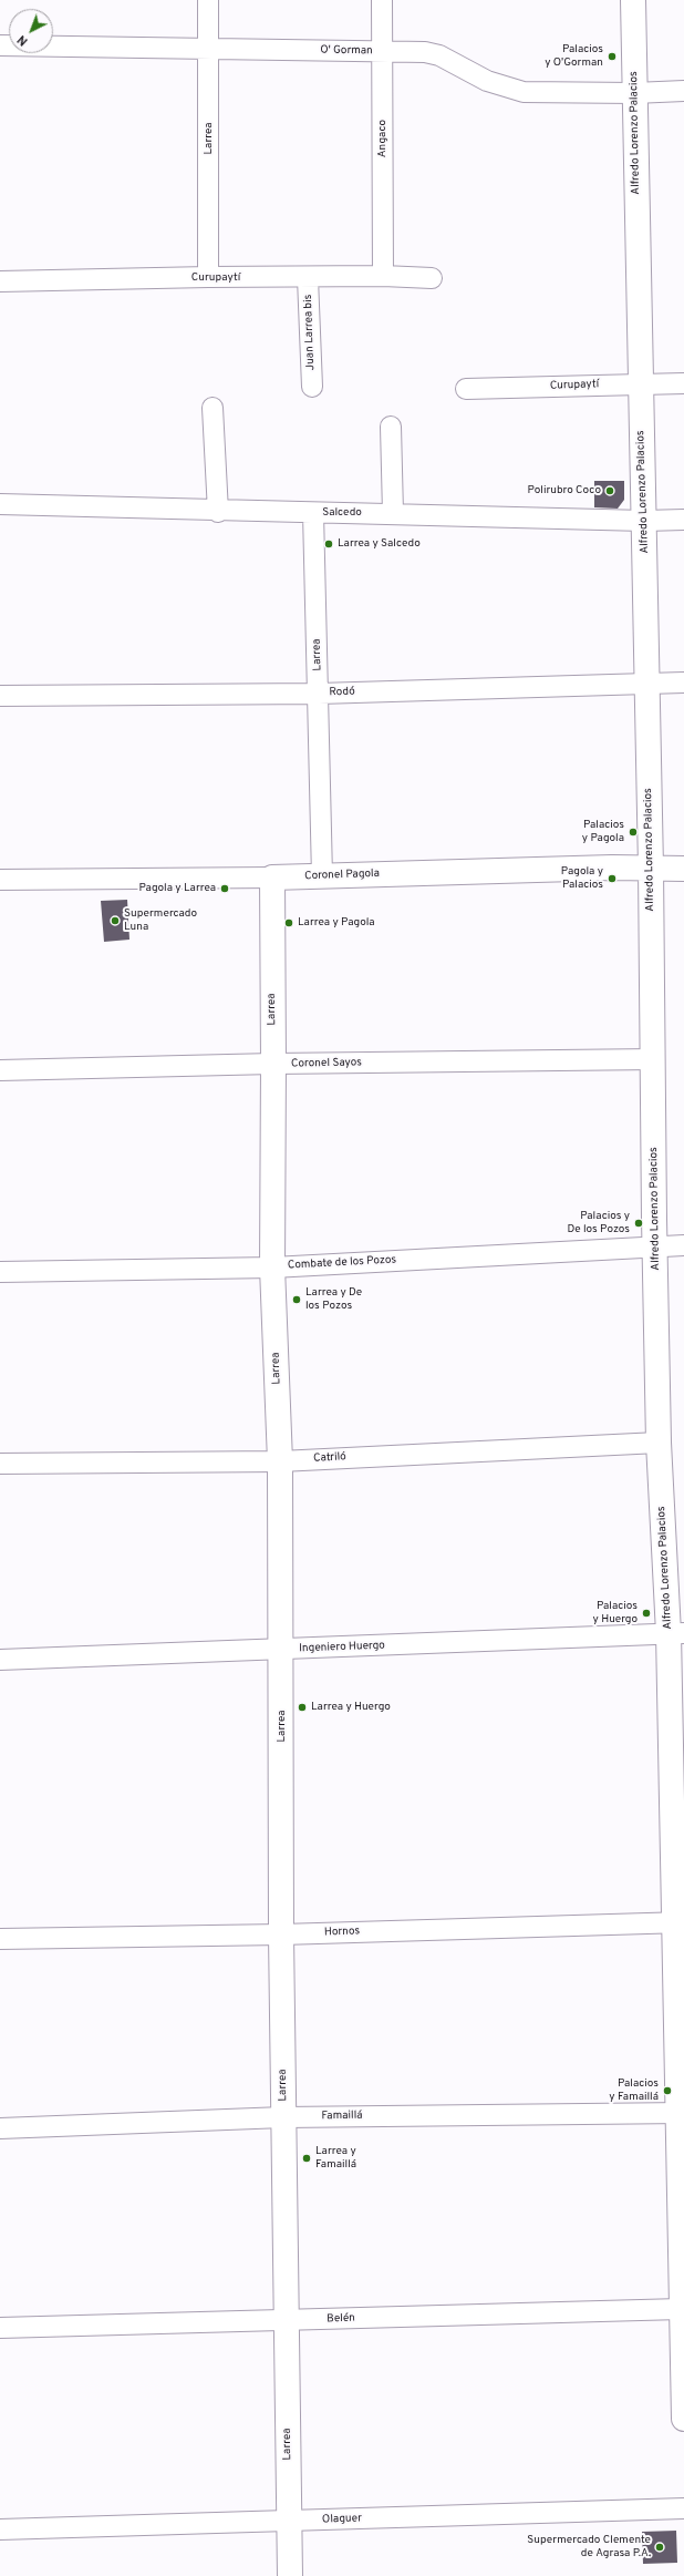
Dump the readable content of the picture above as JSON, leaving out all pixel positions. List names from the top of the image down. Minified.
{"streets":{"street":["O' Gorman","Alfredo Lorenzo Palacios","Larrea","Angaco","Curupaytí","Juan Larrea bis","Salcedo","Rodó","Coronel Pagola","Coronel Sayos","Combate de los Pozos","Catriló","Ingeniero Huergo","Hornos","Famaillá","Belén","Olaguer"]},"crossings":[["O' Gorman","Alfredo Lorenzo Palacios"],["O' Gorman","Larrea"],["O' Gorman","Angaco"],["Alfredo Lorenzo Palacios","Curupaytí"],["Alfredo Lorenzo Palacios","Salcedo"],["Alfredo Lorenzo Palacios","Rodó"],["Alfredo Lorenzo Palacios","Coronel Pagola"],["Alfredo Lorenzo Palacios","Coronel Sayos"],["Alfredo Lorenzo Palacios","Combate de los Pozos"],["Alfredo Lorenzo Palacios","Catriló"],["Alfredo Lorenzo Palacios","Ingeniero Huergo"],["Alfredo Lorenzo Palacios","Hornos"],["Alfredo Lorenzo Palacios","Famaillá"],["Alfredo Lorenzo Palacios","Belén"],["Larrea","Curupaytí"],["Larrea","Salcedo"],["Larrea","Rodó"],["Larrea","Coronel Pagola"],["Larrea","Coronel Sayos"],["Larrea","Combate de los Pozos"],["Larrea","Catriló"],["Larrea","Ingeniero Huergo"],["Larrea","Hornos"],["Larrea","Famaillá"],["Larrea","Belén"],["Larrea","Olaguer"],["Angaco","Curupaytí"],["Curupaytí","Juan Larrea bis"]],"places":["Palacios y O'Gorman","Polirubro Coco","Larrea y Salcedo","Palacios y Pagola","Pagola y Palacios","Pagola y Larrea","Supermercado Luna","Larrea y Pagola","Palacios y De los Pozos","Larrea y De los Pozos","Palacios y Huergo","Larrea y Huergo","Palacios y Famaillá","Larrea y Famaillá","Supermercado Clemente de Agrasa P.A."],"north":"bottom left"}
